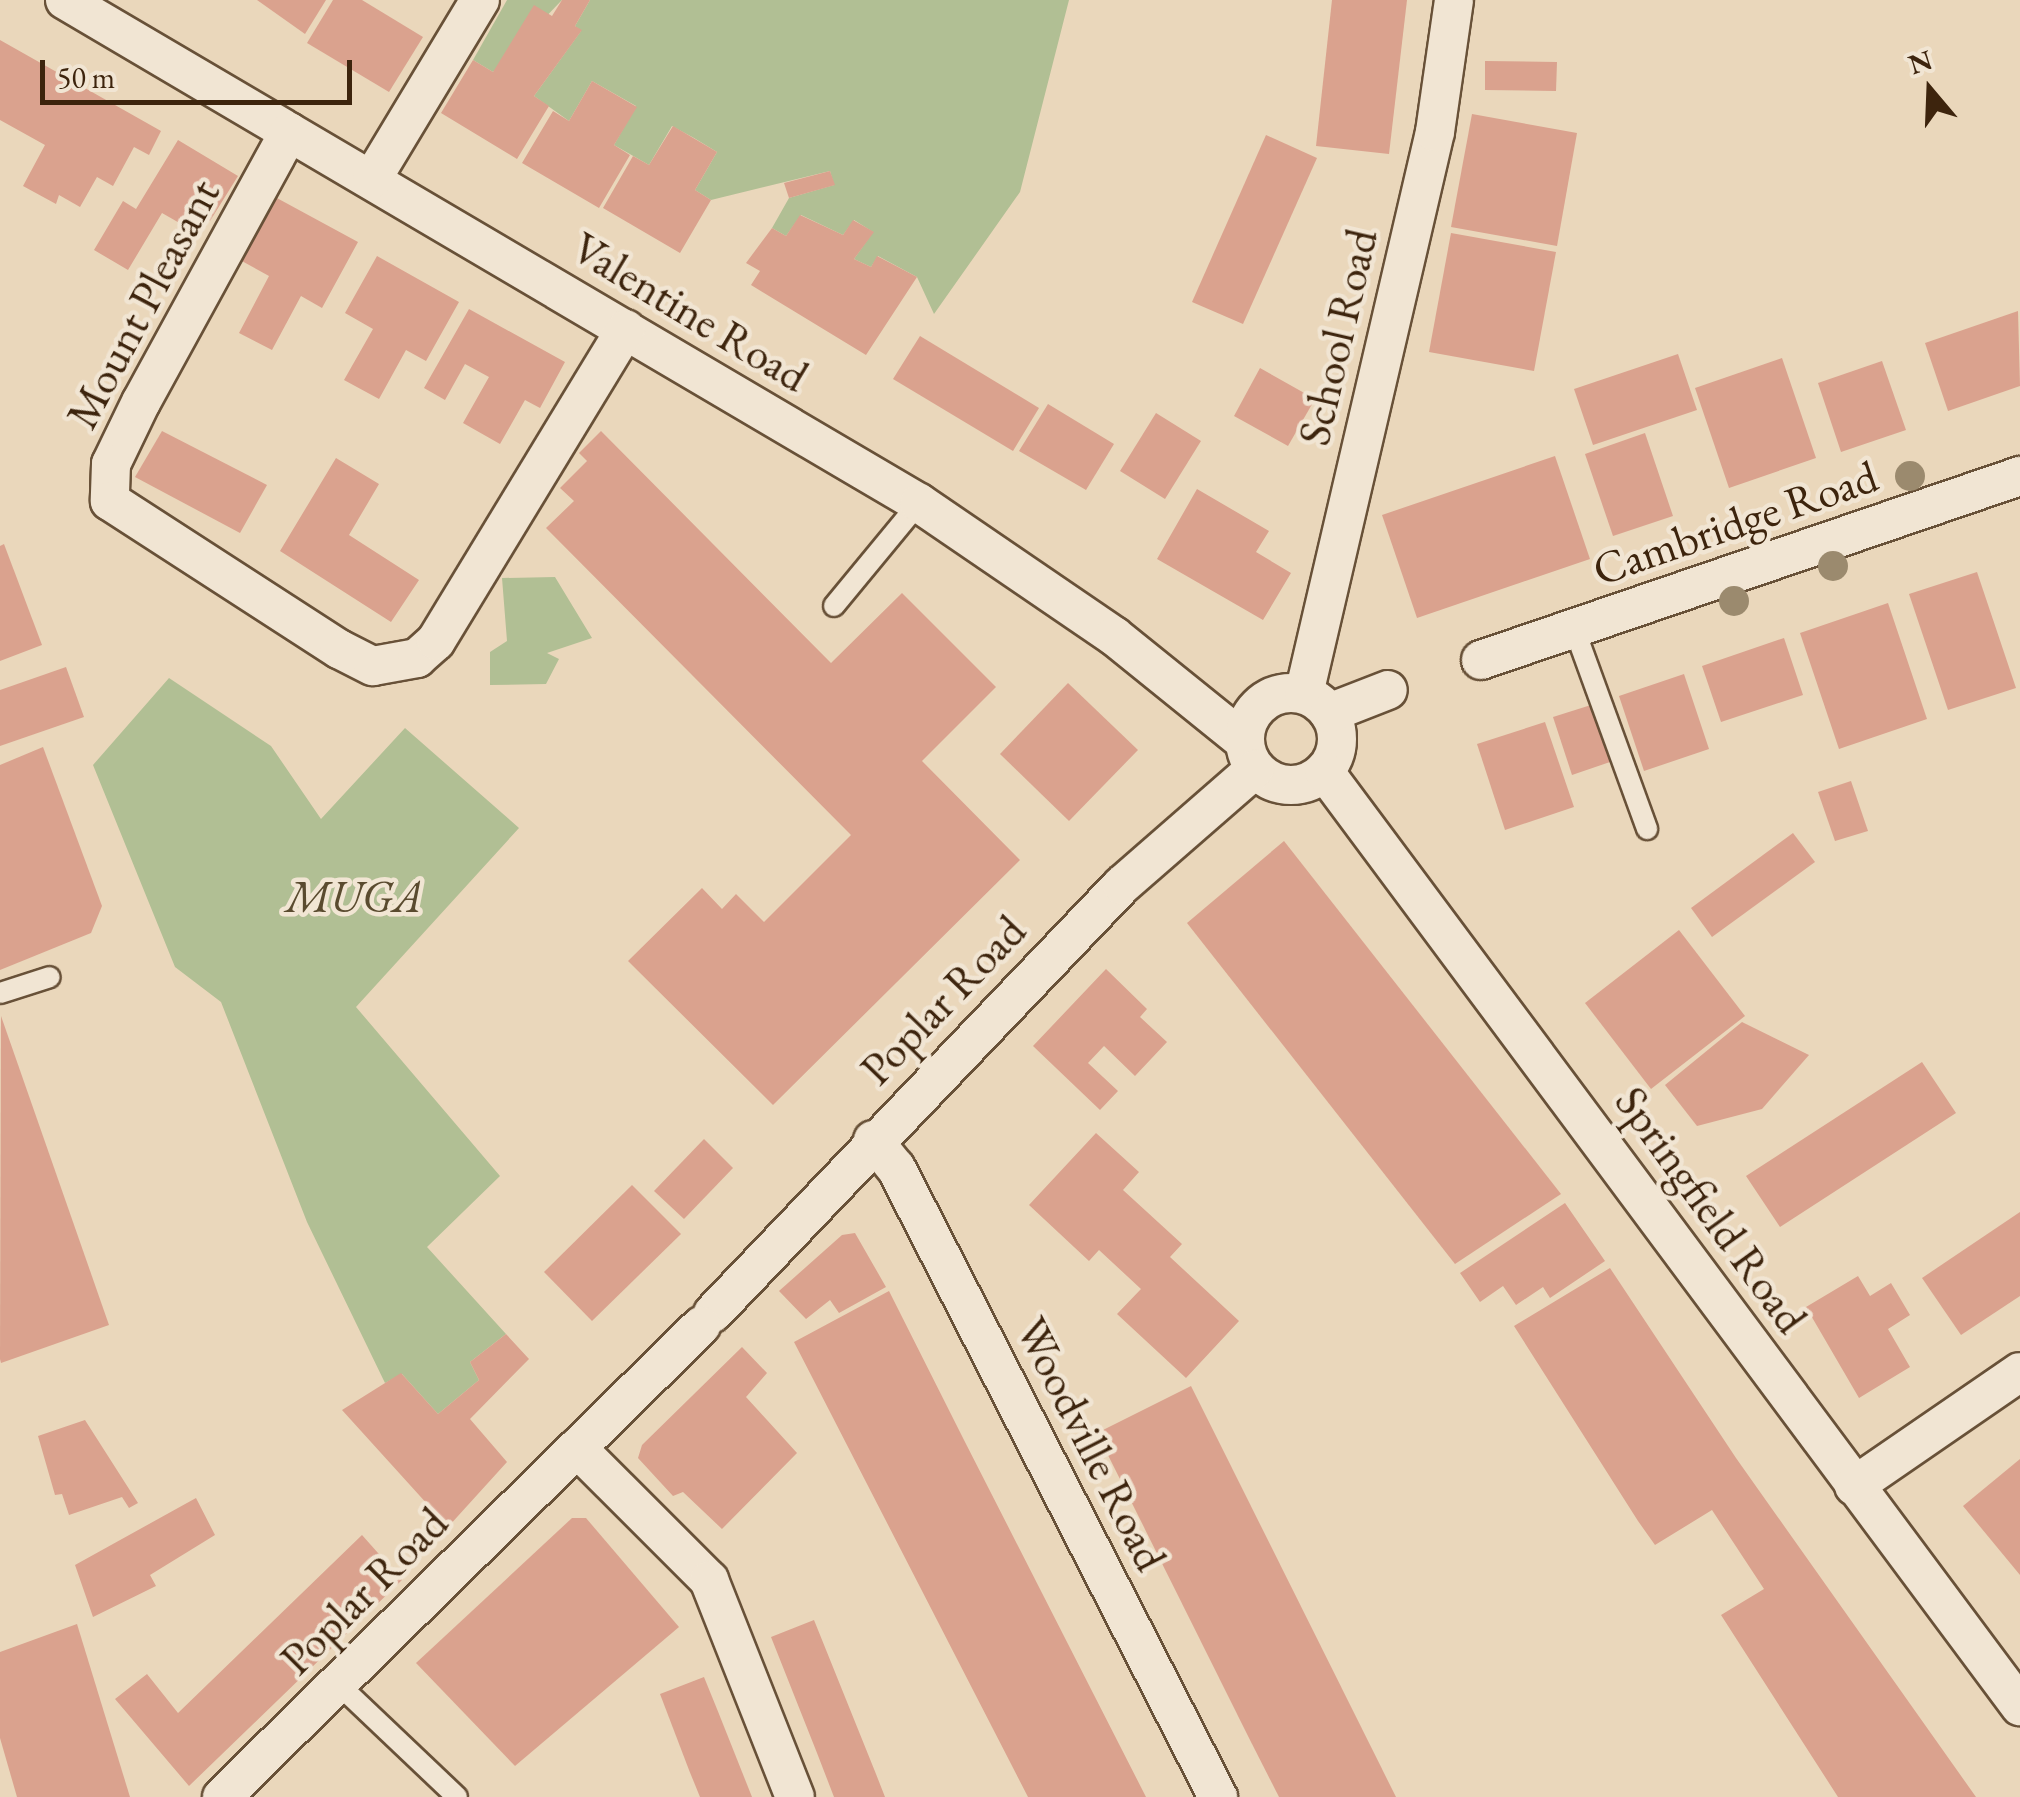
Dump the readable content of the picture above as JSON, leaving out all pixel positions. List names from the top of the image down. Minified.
{"streets":{"street":["Mount Pleasant","Valentine Road","School Road","Cambridge Road","Poplar Road","Springfield Road","Woodville Road"]},"crossings":[["Mount Pleasant","Valentine Road"],["Valentine Road","School Road"],["Valentine Road","Poplar Road"],["Valentine Road","Springfield Road"],["School Road","Poplar Road"],["School Road","Springfield Road"],["Poplar Road","Springfield Road"],["Poplar Road","Woodville Road"]],"parks":["MUGA"],"scale_bar":"50 m","north":"top"}
